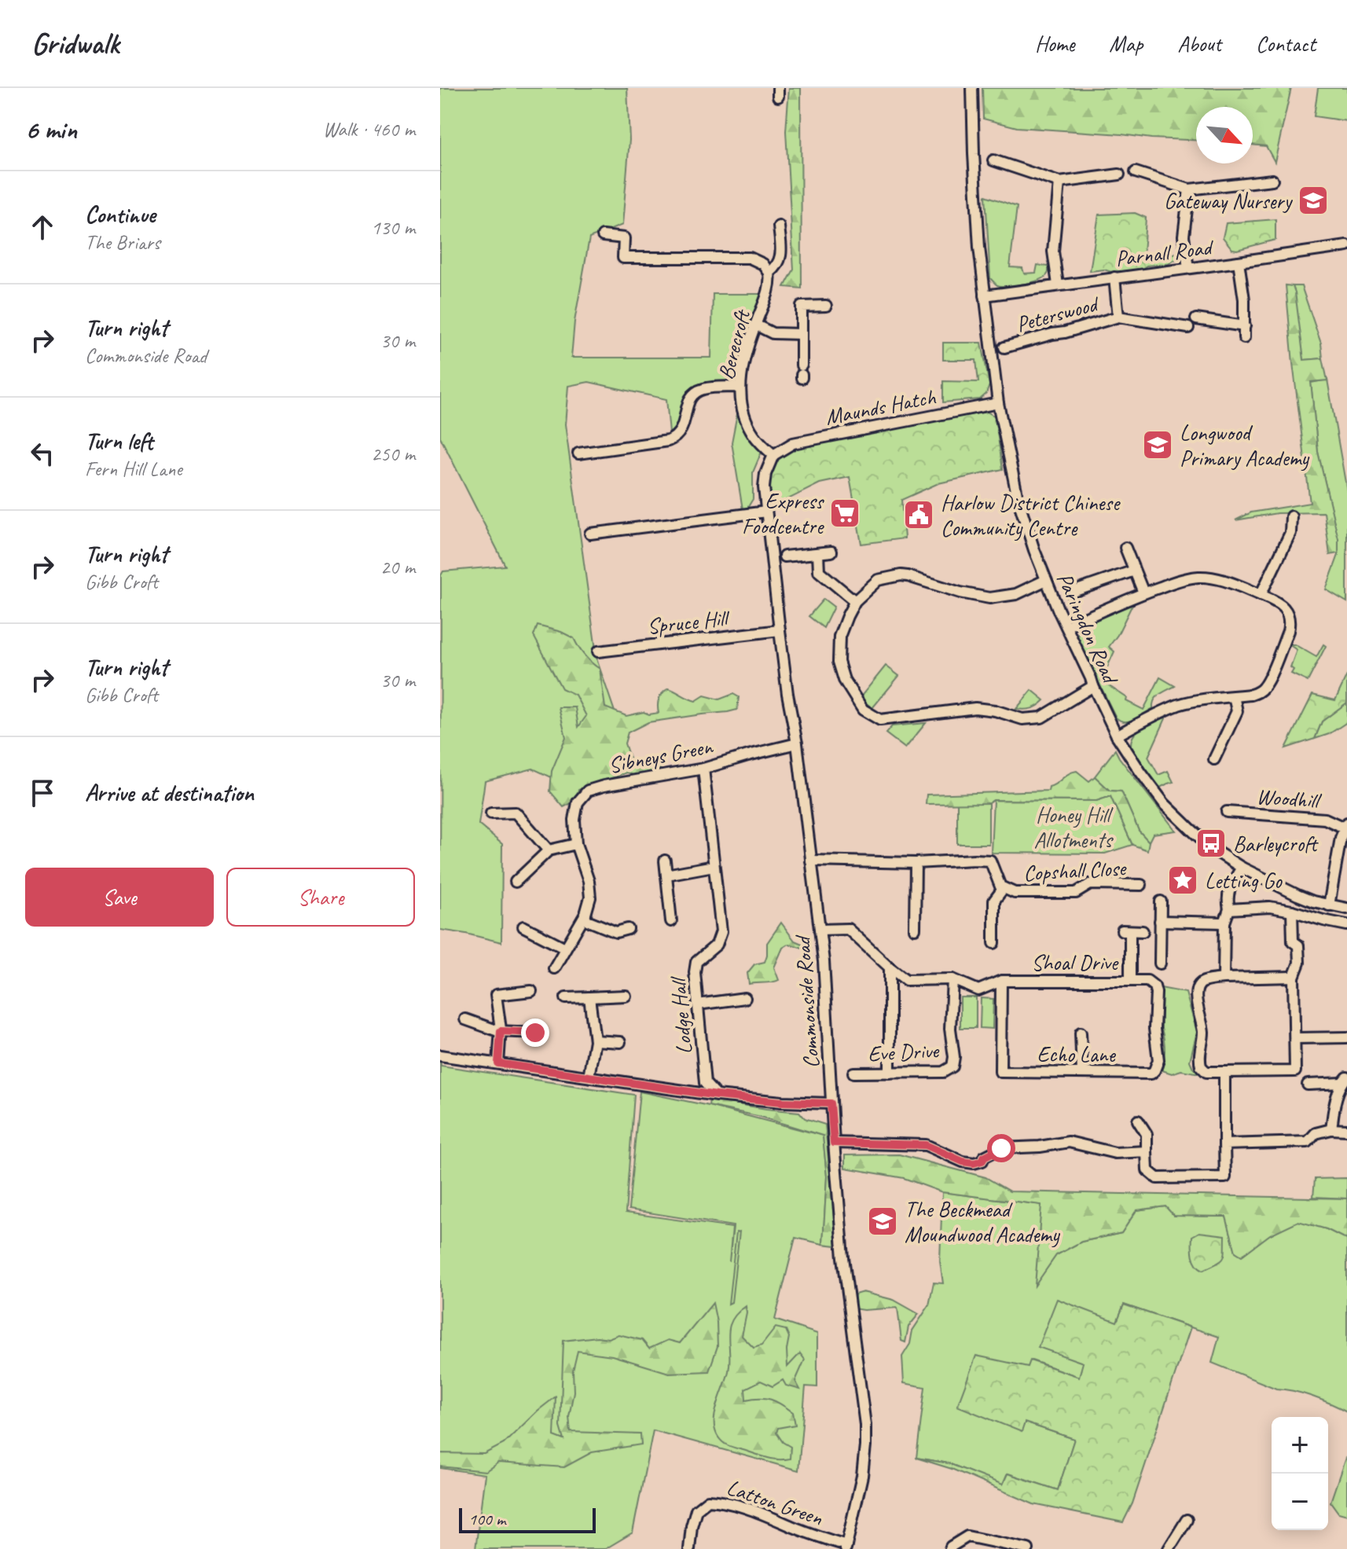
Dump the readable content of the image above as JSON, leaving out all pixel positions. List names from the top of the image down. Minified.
{"streets":{"street":["Parnall Road","Peterswood","Berecroft","Maunds Hatch","Spruce Hill","Paringdon Road","Sibneys Green","Woodhill","Copshall Close","Shoal Drive","Commonside Road","Lodge Hall","Eve Drive","Echo Lane","Latton Green"]},"crossings":[["Parnall Road","Peterswood"],["Parnall Road","Paringdon Road"],["Berecroft","Maunds Hatch"],["Berecroft","Commonside Road"],["Maunds Hatch","Paringdon Road"],["Maunds Hatch","Commonside Road"],["Spruce Hill","Commonside Road"],["Paringdon Road","Woodhill"],["Sibneys Green","Commonside Road"],["Sibneys Green","Lodge Hall"],["Copshall Close","Commonside Road"],["Shoal Drive","Commonside Road"],["Shoal Drive","Eve Drive"],["Shoal Drive","Echo Lane"],["Commonside Road","Latton Green"]],"parks":["Honey Hill Allotments"],"places":{"school or university":["Gateway Nursery","Longwood Primary Academy","The Beckmead Moundwood Academy"],"supermarket":["Express Foodcentre"],"public building":["Harlow District Chinese Community Centre"],"bus stop":["Barleycroft"],"place":["Letting Go"]},"scale_bar":"100 m","north":"bottom right","page":{"header":"Gridwalk","nav":["Home","Map","About","Contact"],"heading":["6 min","Walk · 460 m"],"list":[["Continue","The Briars","130 m"],["Turn right","Commonside Road","30 m"],["Turn left","Fern Hill Lane","250 m"],["Turn right","Gibb Croft","20 m"],["Turn right","Gibb Croft","30 m"],"Arrive at destination"],"buttons":["Save","Share"],"map_buttons":["+","−"],"scale":"100 m"}}
